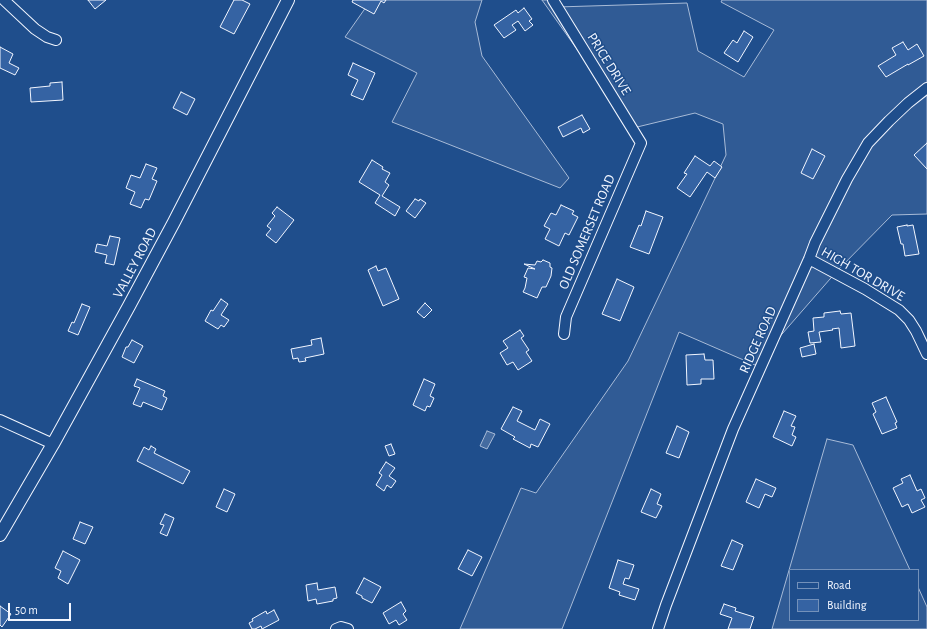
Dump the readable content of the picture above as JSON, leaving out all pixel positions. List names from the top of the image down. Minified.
{"streets":{"main road":["VALLEY ROAD"],"street":["PRICE DRIVE","OLD SOMERSET ROAD","HIGH TOR DRIVE","RIDGE ROAD"]},"crossings":[["PRICE DRIVE","OLD SOMERSET ROAD"],["HIGH TOR DRIVE","RIDGE ROAD"]],"legend":["Road","Building"],"scale_bar":"50 m"}
